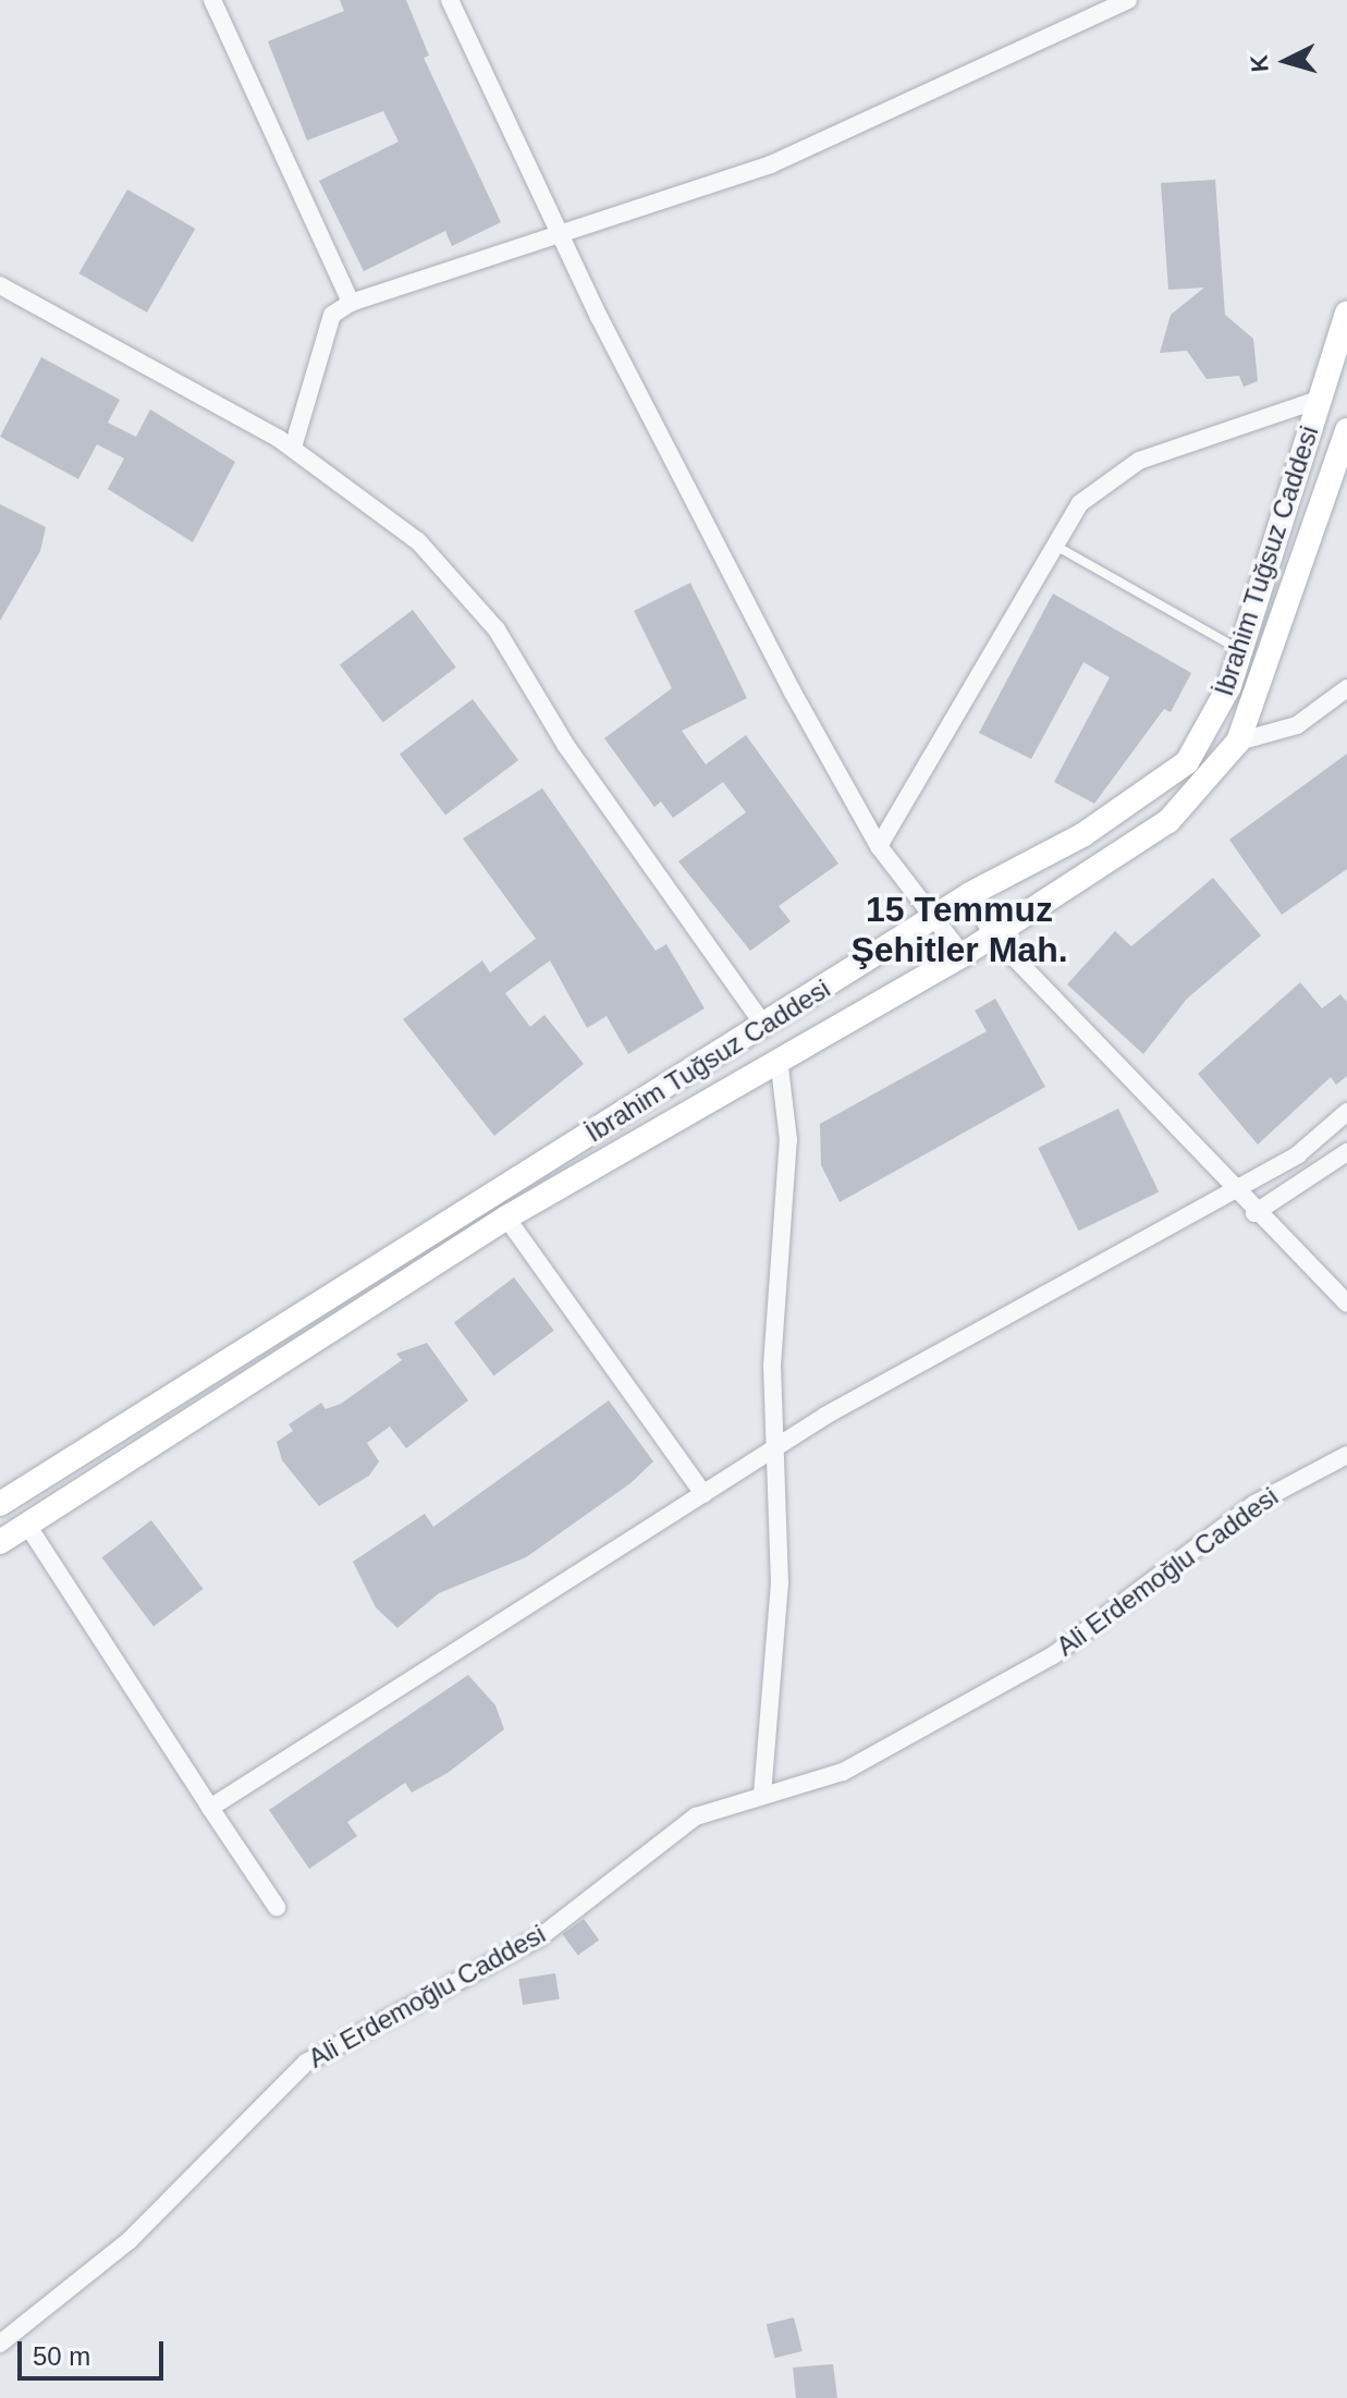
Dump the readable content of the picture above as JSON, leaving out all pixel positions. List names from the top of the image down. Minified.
{"streets":{"street":["İbrahim Tuğsuz Caddesi","Ali Erdemoğlu Caddesi"]},"districts":["15 Temmuz Şehitler Mah."],"scale_bar":"50 m","north":"left"}
